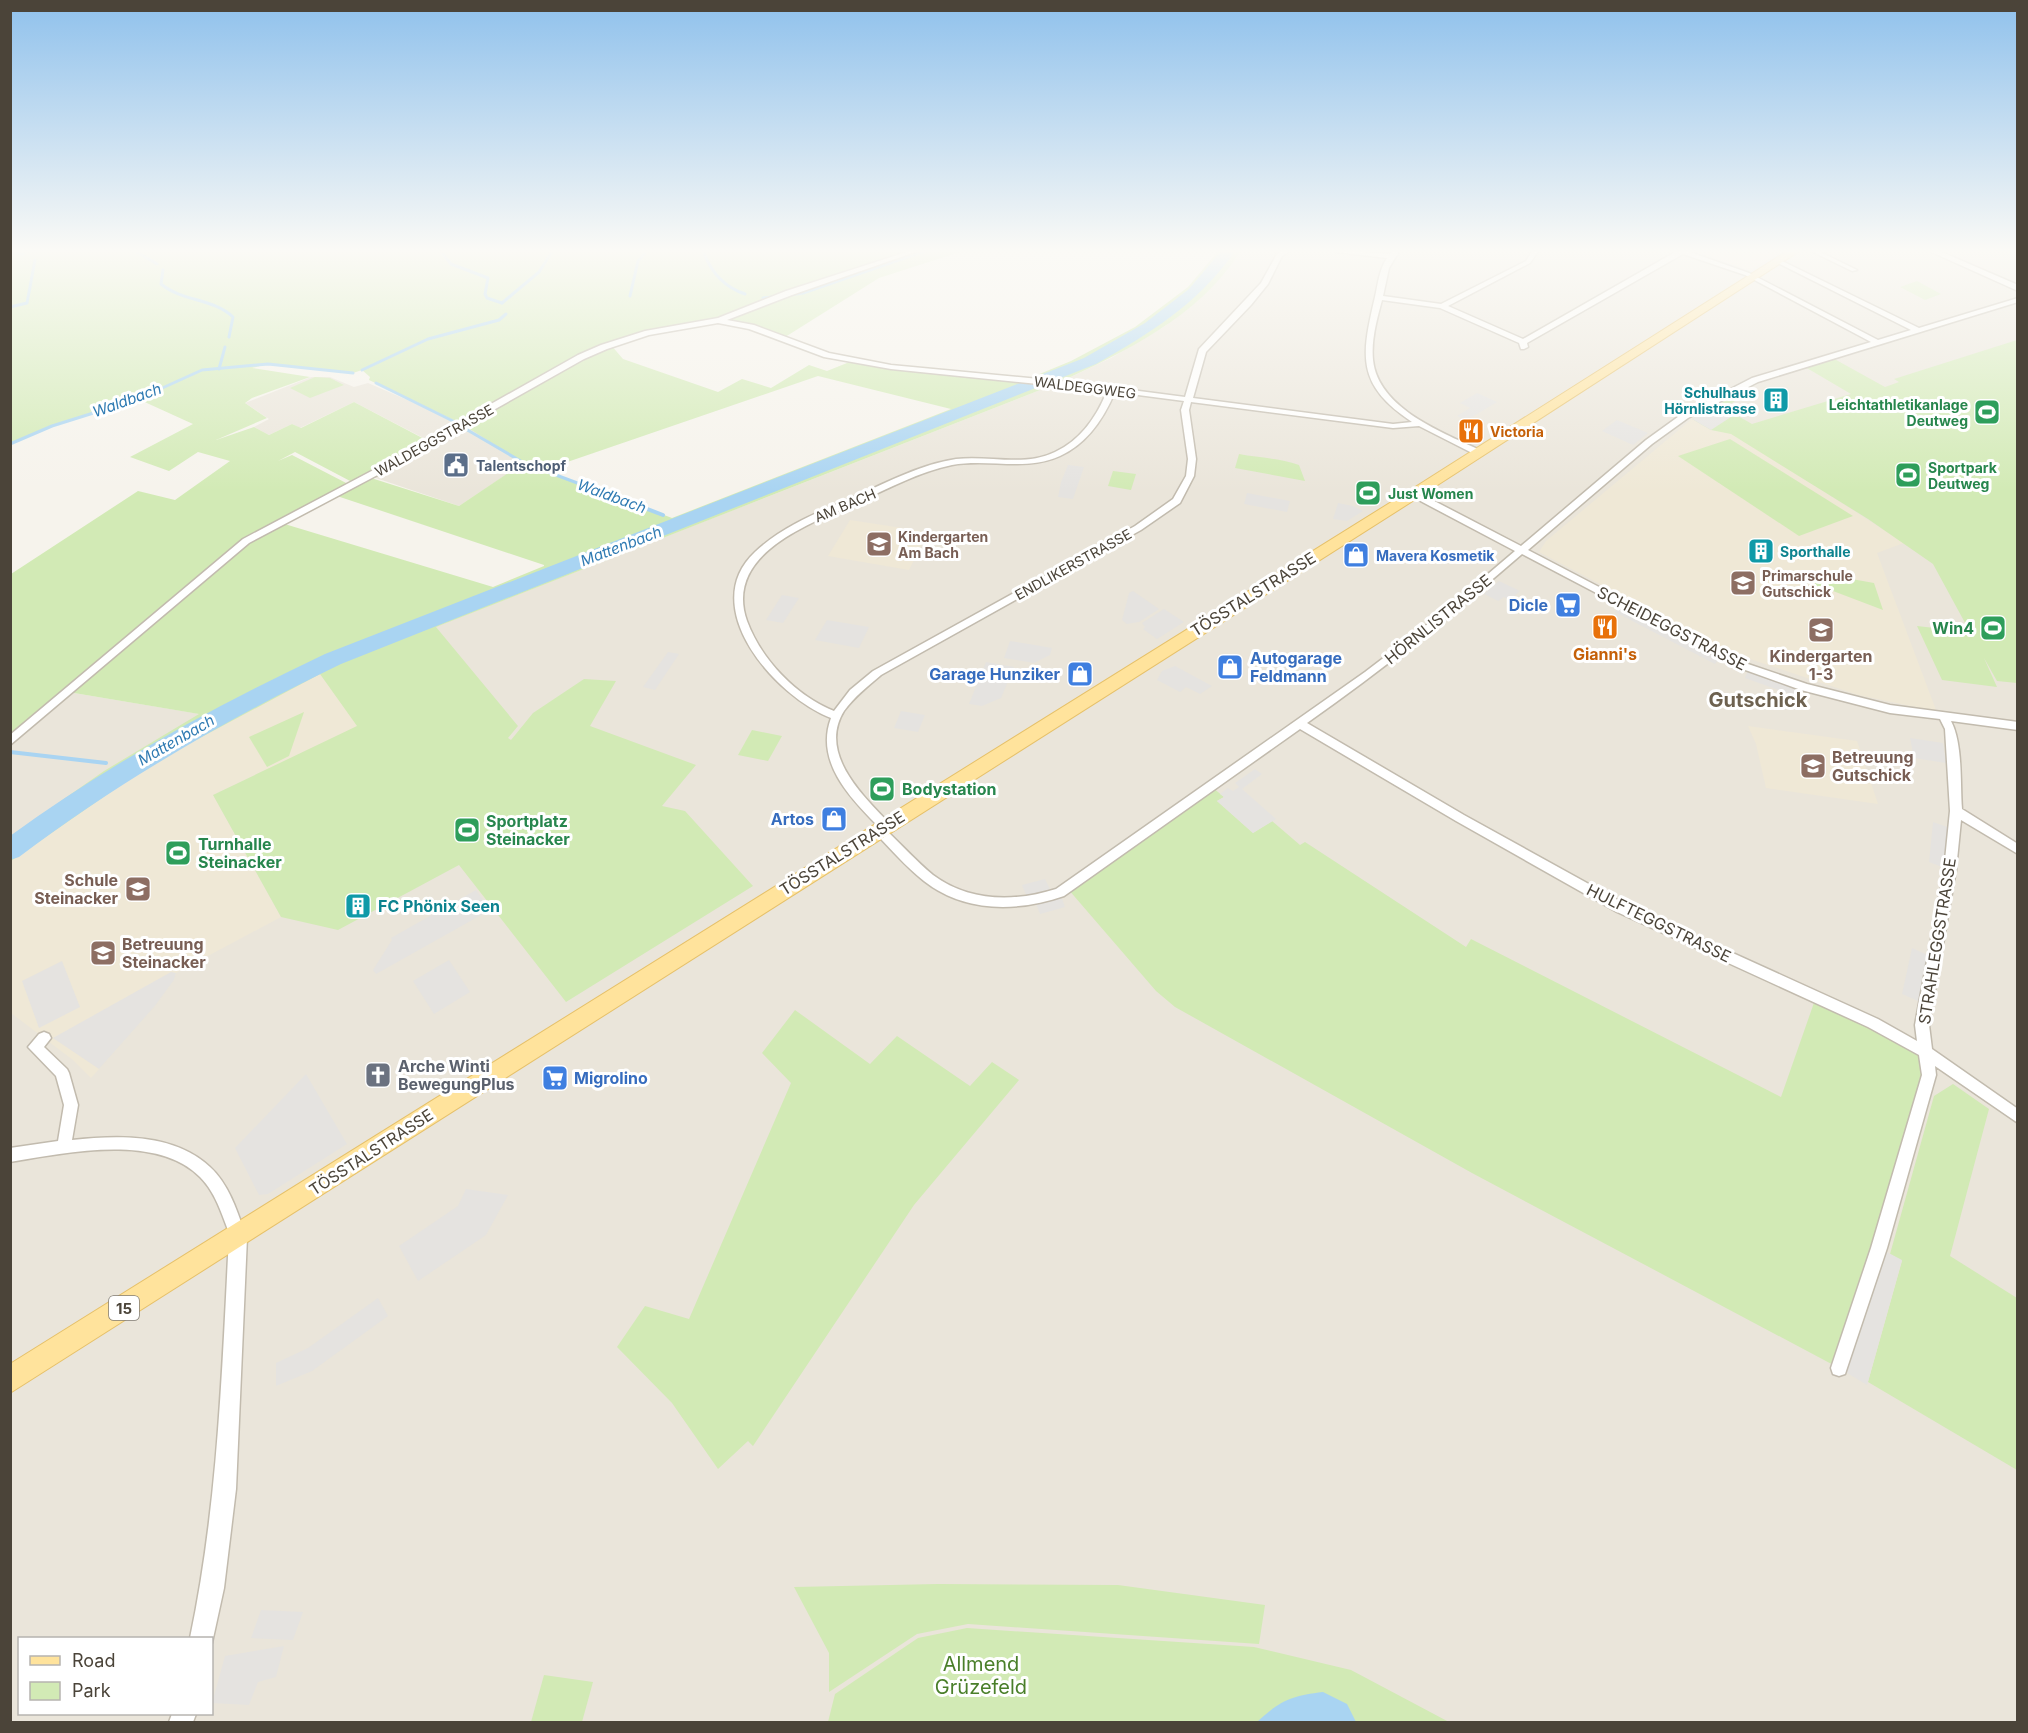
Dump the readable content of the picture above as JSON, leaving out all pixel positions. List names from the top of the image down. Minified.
{"streets":{"main road":["TÖSSTALSTRASSE","15"],"street":["WALDEGGWEG","WALDEGGSTRASSE","AM BACH","ENDLIKERSTRASSE","HÖRNLISTRASSE","SCHEIDEGGSTRASSE","HULFTEGGSTRASSE","STRAHLEGGSTRASSE"]},"crossings":[["WALDEGGWEG","AM BACH"],["WALDEGGWEG","ENDLIKERSTRASSE"],["AM BACH","ENDLIKERSTRASSE"],["ENDLIKERSTRASSE","TÖSSTALSTRASSE"],["ENDLIKERSTRASSE","HÖRNLISTRASSE"],["TÖSSTALSTRASSE","HÖRNLISTRASSE"],["TÖSSTALSTRASSE","SCHEIDEGGSTRASSE"],["HÖRNLISTRASSE","SCHEIDEGGSTRASSE"],["HÖRNLISTRASSE","HULFTEGGSTRASSE"],["SCHEIDEGGSTRASSE","STRAHLEGGSTRASSE"],["HULFTEGGSTRASSE","STRAHLEGGSTRASSE"]],"districts":["Gutschick"],"water":["Waldbach","Mattenbach"],"parks":["Allmend Grüzefeld"],"places":{"building":["Schulhaus Hörnlistrasse","Sporthalle","FC Phönix Seen"],"sports":["Leichtathletikanlage Deutweg","Sportpark Deutweg","Just Women","Win4","Bodystation","Sportplatz Steinacker","Turnhalle Steinacker"],"restaurant":["Victoria","Gianni's"],"public building":["Talentschopf"],"school or university":["Kindergarten Am Bach","Primarschule Gutschick","Kindergarten 1-3","Betreuung Gutschick","Schule Steinacker","Betreuung Steinacker"],"shop":["Mavera Kosmetik","Autogarage Feldmann","Garage Hunziker","Artos"],"supermarket":["Dicle","Migrolino"],"church":["Arche Winti BewegungPlus"]},"legend":["Road","Park"]}
